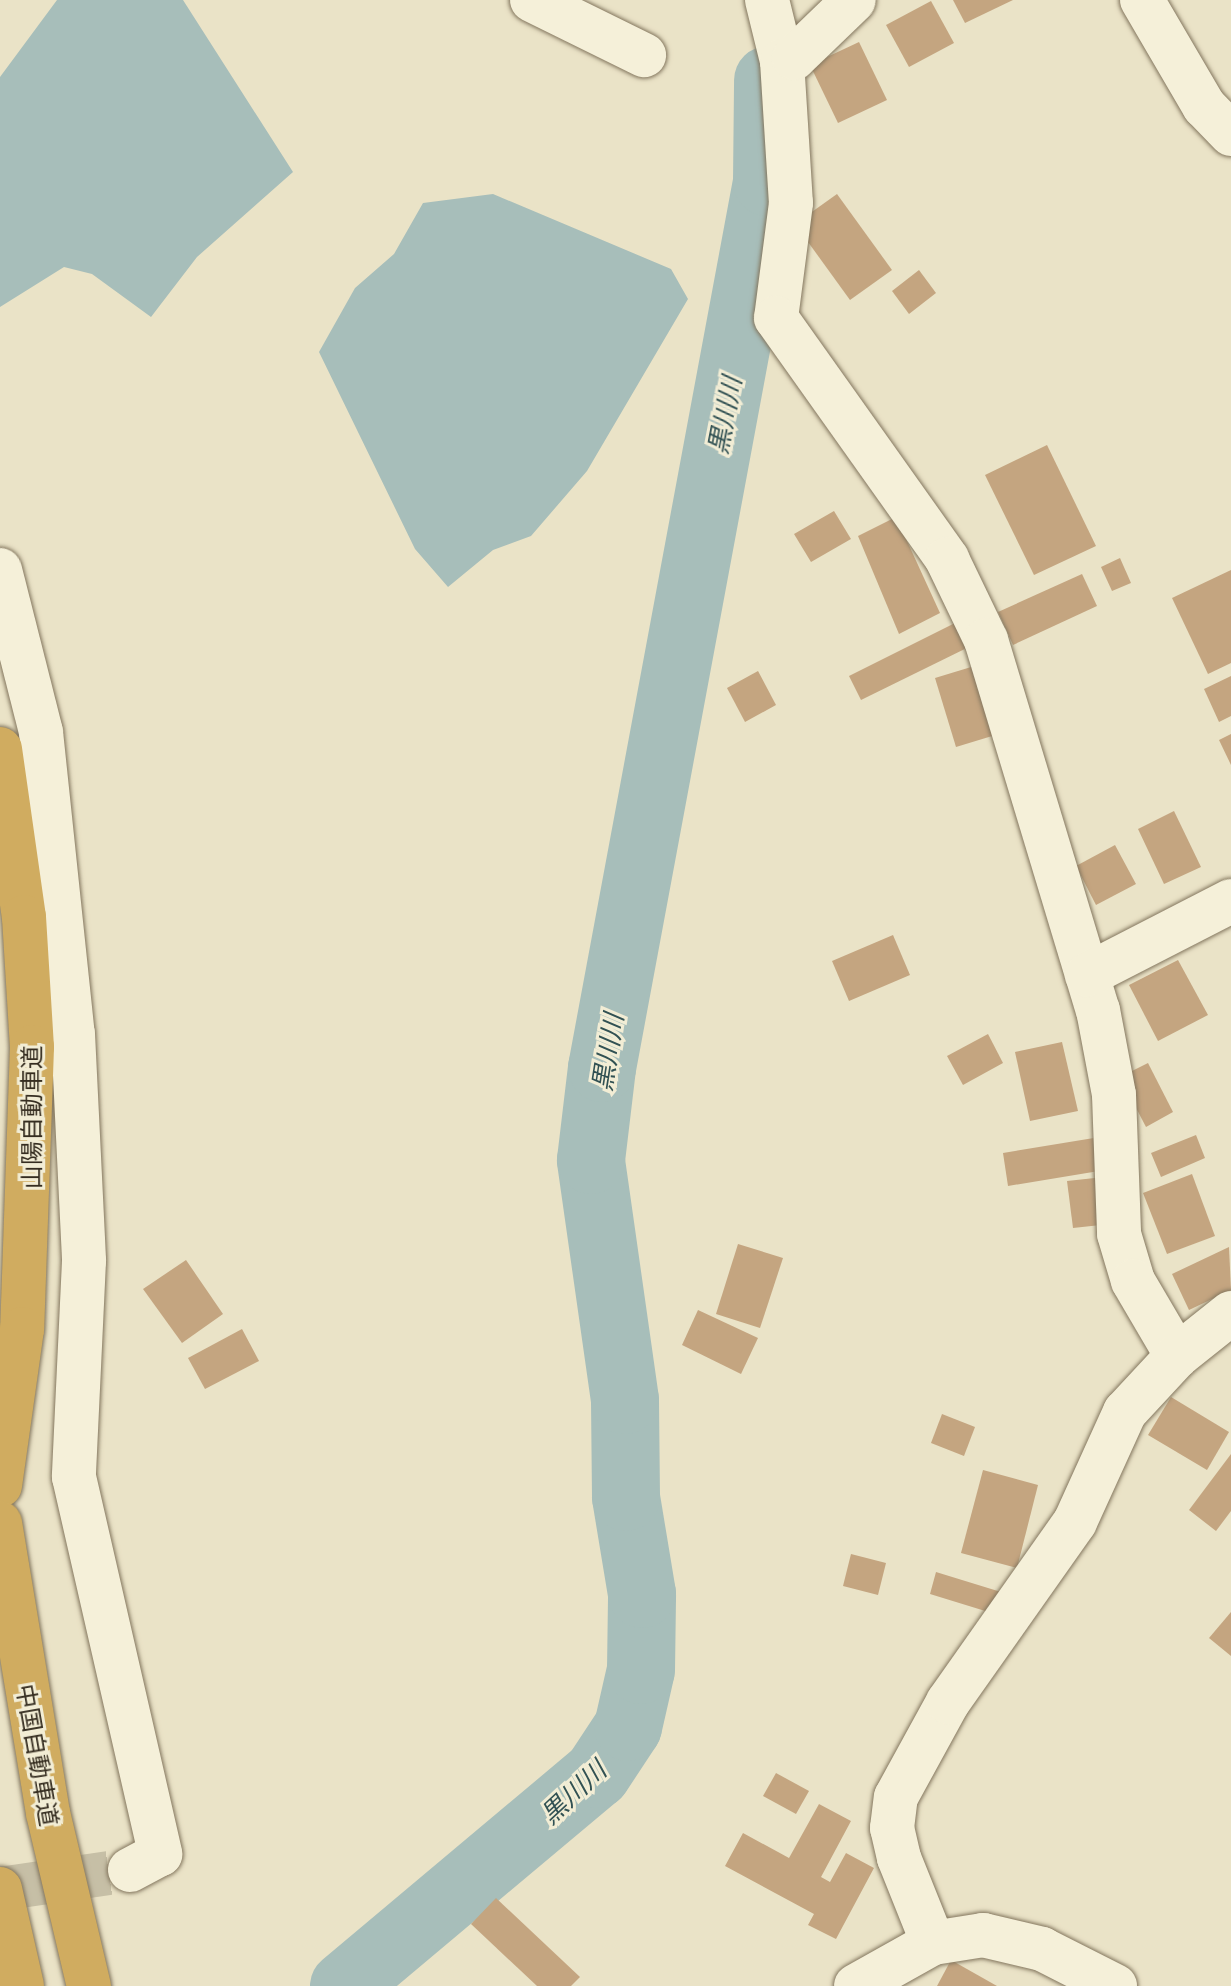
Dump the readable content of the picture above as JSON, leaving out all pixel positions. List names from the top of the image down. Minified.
{"streets":{"highway":["山陽自動車道","中国自動車道"]},"water":["黒川川"]}
